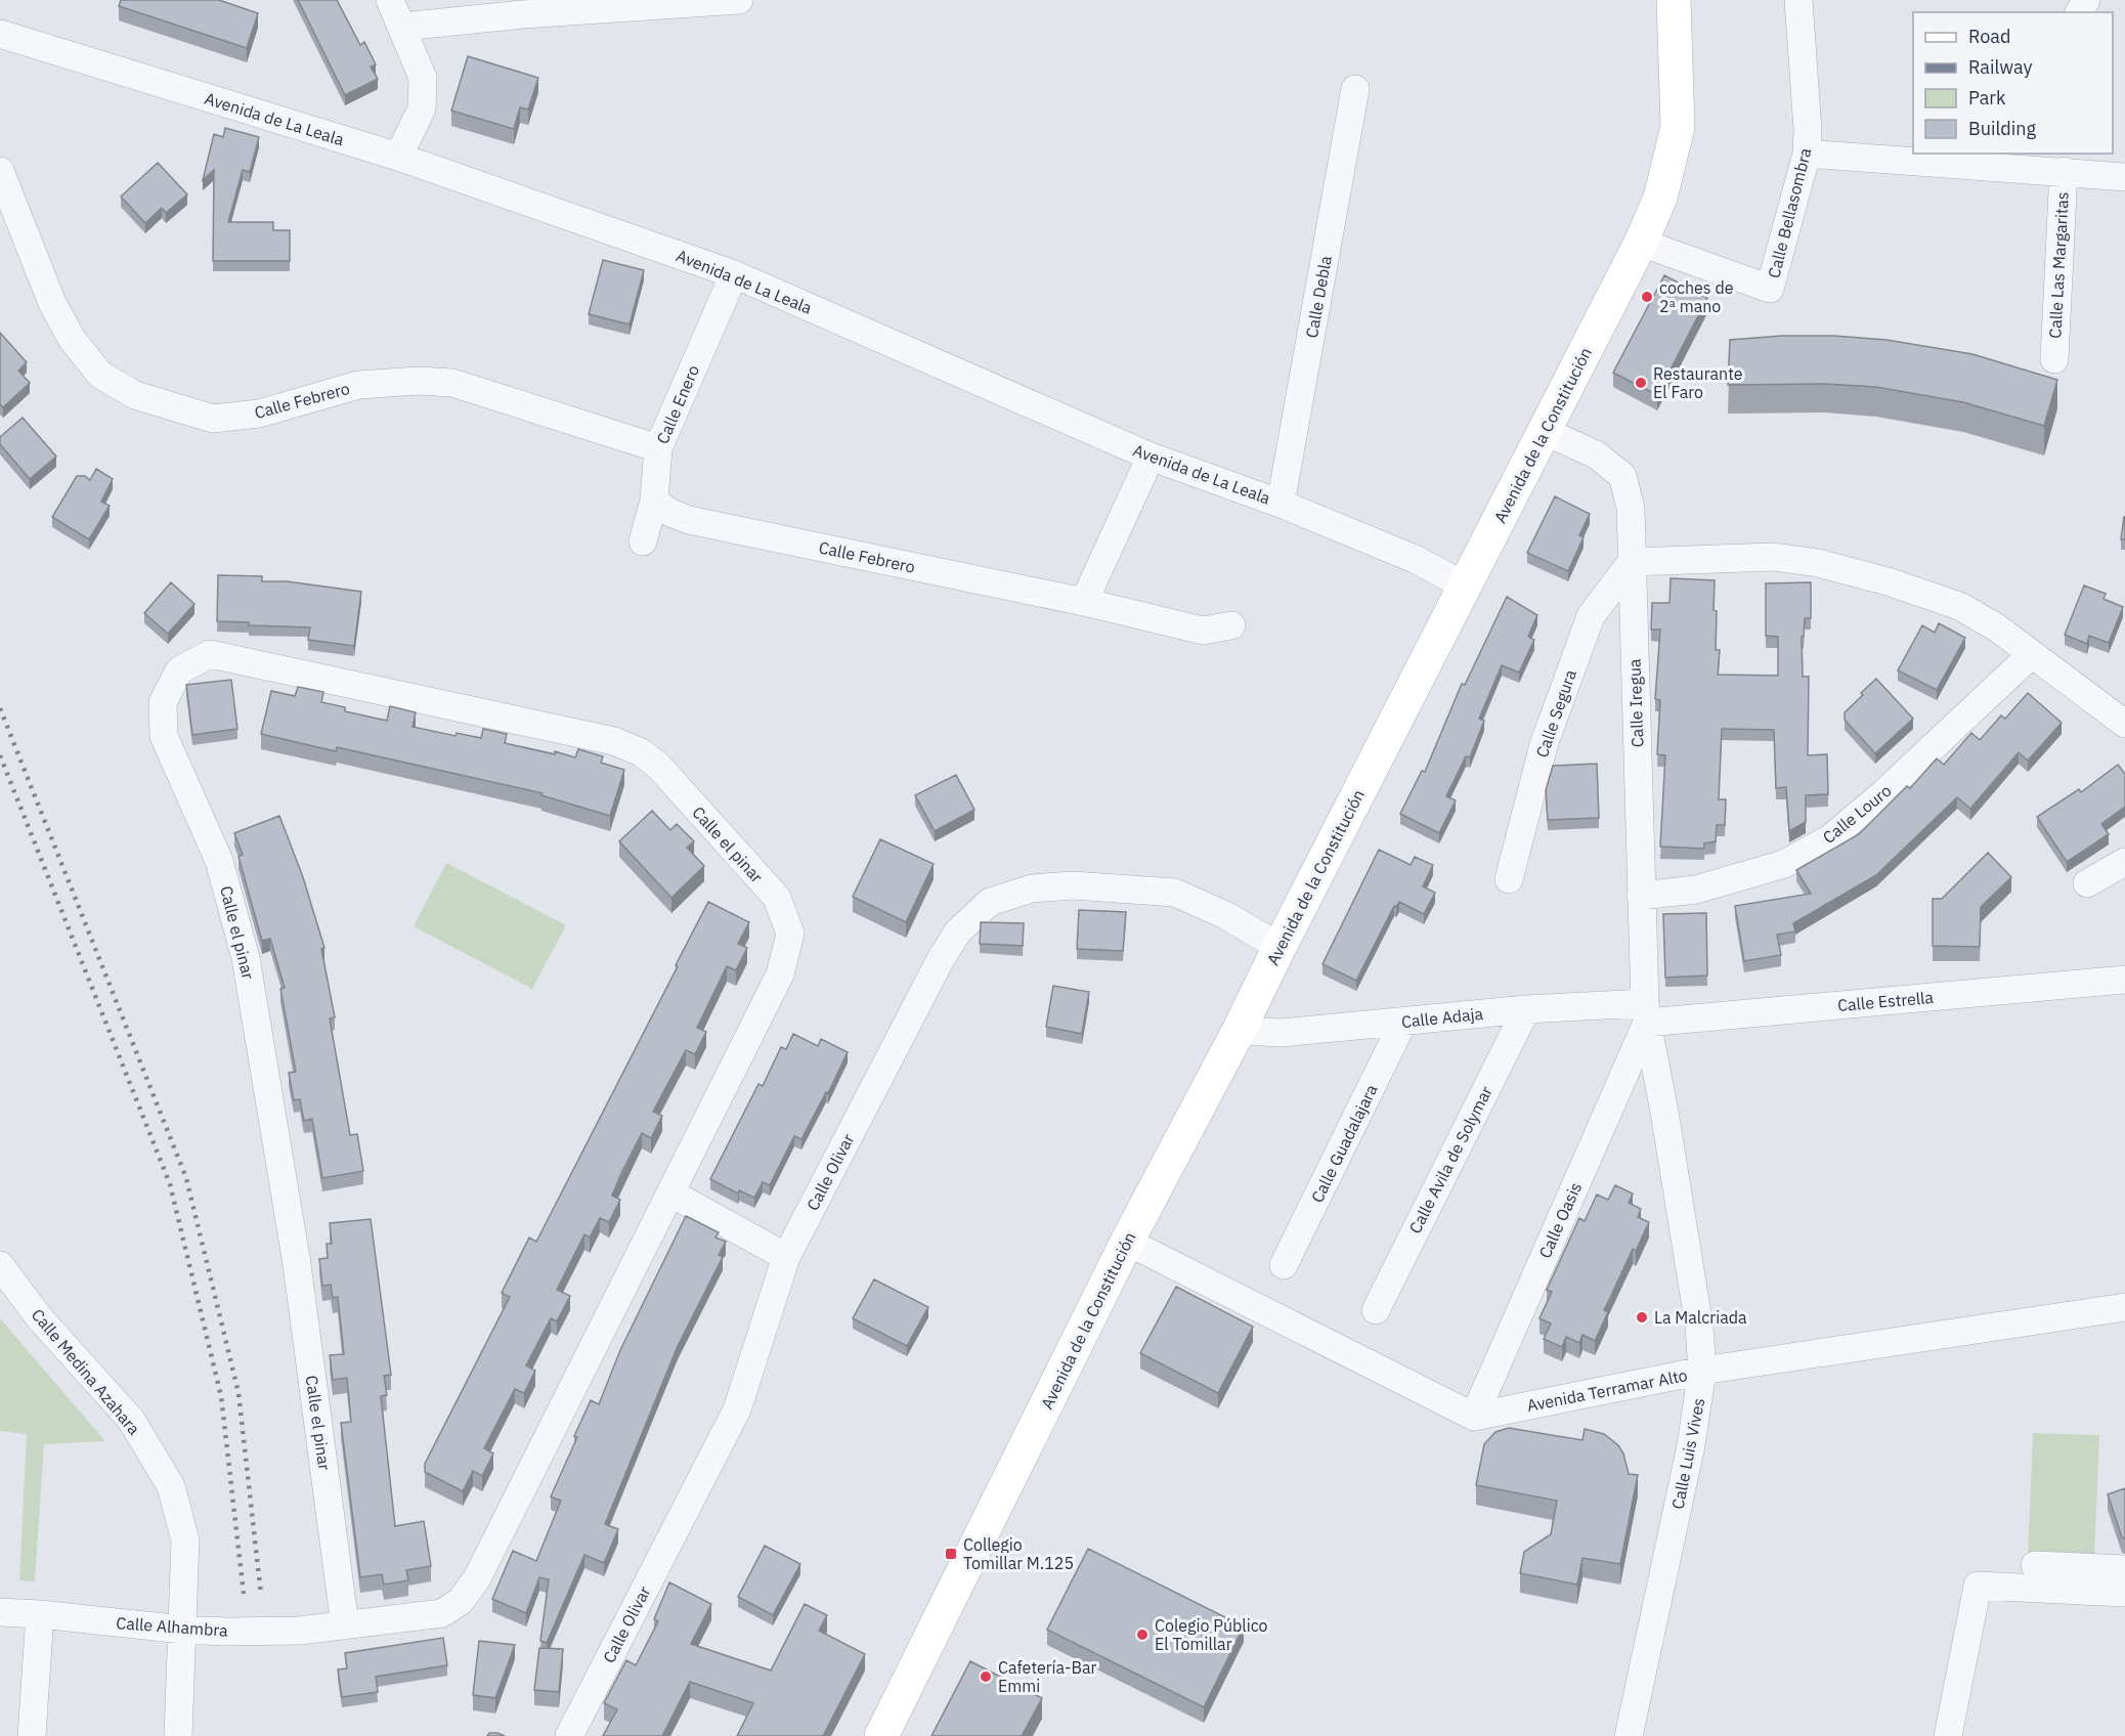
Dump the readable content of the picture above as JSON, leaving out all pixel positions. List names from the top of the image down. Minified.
{"streets":{"main road":["Avenida de la Constitución"],"street":["Avenida de La Leala","Calle Bellasombra","Calle Las Margaritas","Calle Debla","Calle Febrero","Calle Enero","Calle Iregua","Calle Segura","Calle Louro","Calle el pinar","Calle Estrella","Calle Adaja","Calle Guadalajara","Calle Avila de Solymar","Calle Olivar","Calle Oasis","Calle Medina Azahara","Avenida Terramar Alto","Calle Luis Vives","Calle Alhambra"]},"crossings":[["Avenida de La Leala","Calle Debla"],["Avenida de La Leala","Calle Enero"],["Avenida de La Leala","Avenida de la Constitución"],["Calle Bellasombra","Avenida de la Constitución"],["Calle Febrero","Calle Enero"],["Avenida de la Constitución","Calle Iregua"],["Avenida de la Constitución","Calle Adaja"],["Avenida de la Constitución","Calle Olivar"],["Calle Iregua","Calle Segura"],["Calle Iregua","Calle Louro"],["Calle Iregua","Calle Estrella"],["Calle Iregua","Calle Adaja"],["Calle Iregua","Calle Oasis"],["Calle Iregua","Calle Luis Vives"],["Calle el pinar","Calle Alhambra"],["Calle Estrella","Calle Adaja"],["Calle Estrella","Calle Oasis"],["Calle Estrella","Calle Luis Vives"],["Calle Adaja","Calle Guadalajara"],["Calle Adaja","Calle Avila de Solymar"],["Calle Adaja","Calle Oasis"],["Calle Adaja","Calle Luis Vives"],["Calle Oasis","Avenida Terramar Alto"],["Calle Oasis","Calle Luis Vives"],["Calle Medina Azahara","Calle Alhambra"],["Avenida Terramar Alto","Calle Luis Vives"]],"places":{"other":["coches de 2ª mano","Restaurante El Faro","La Malcriada","Colegio Público El Tomillar","Cafetería-Bar Emmi"],"transit":["Collegio Tomillar M.125"]},"legend":["Road","Railway","Park","Building"]}
